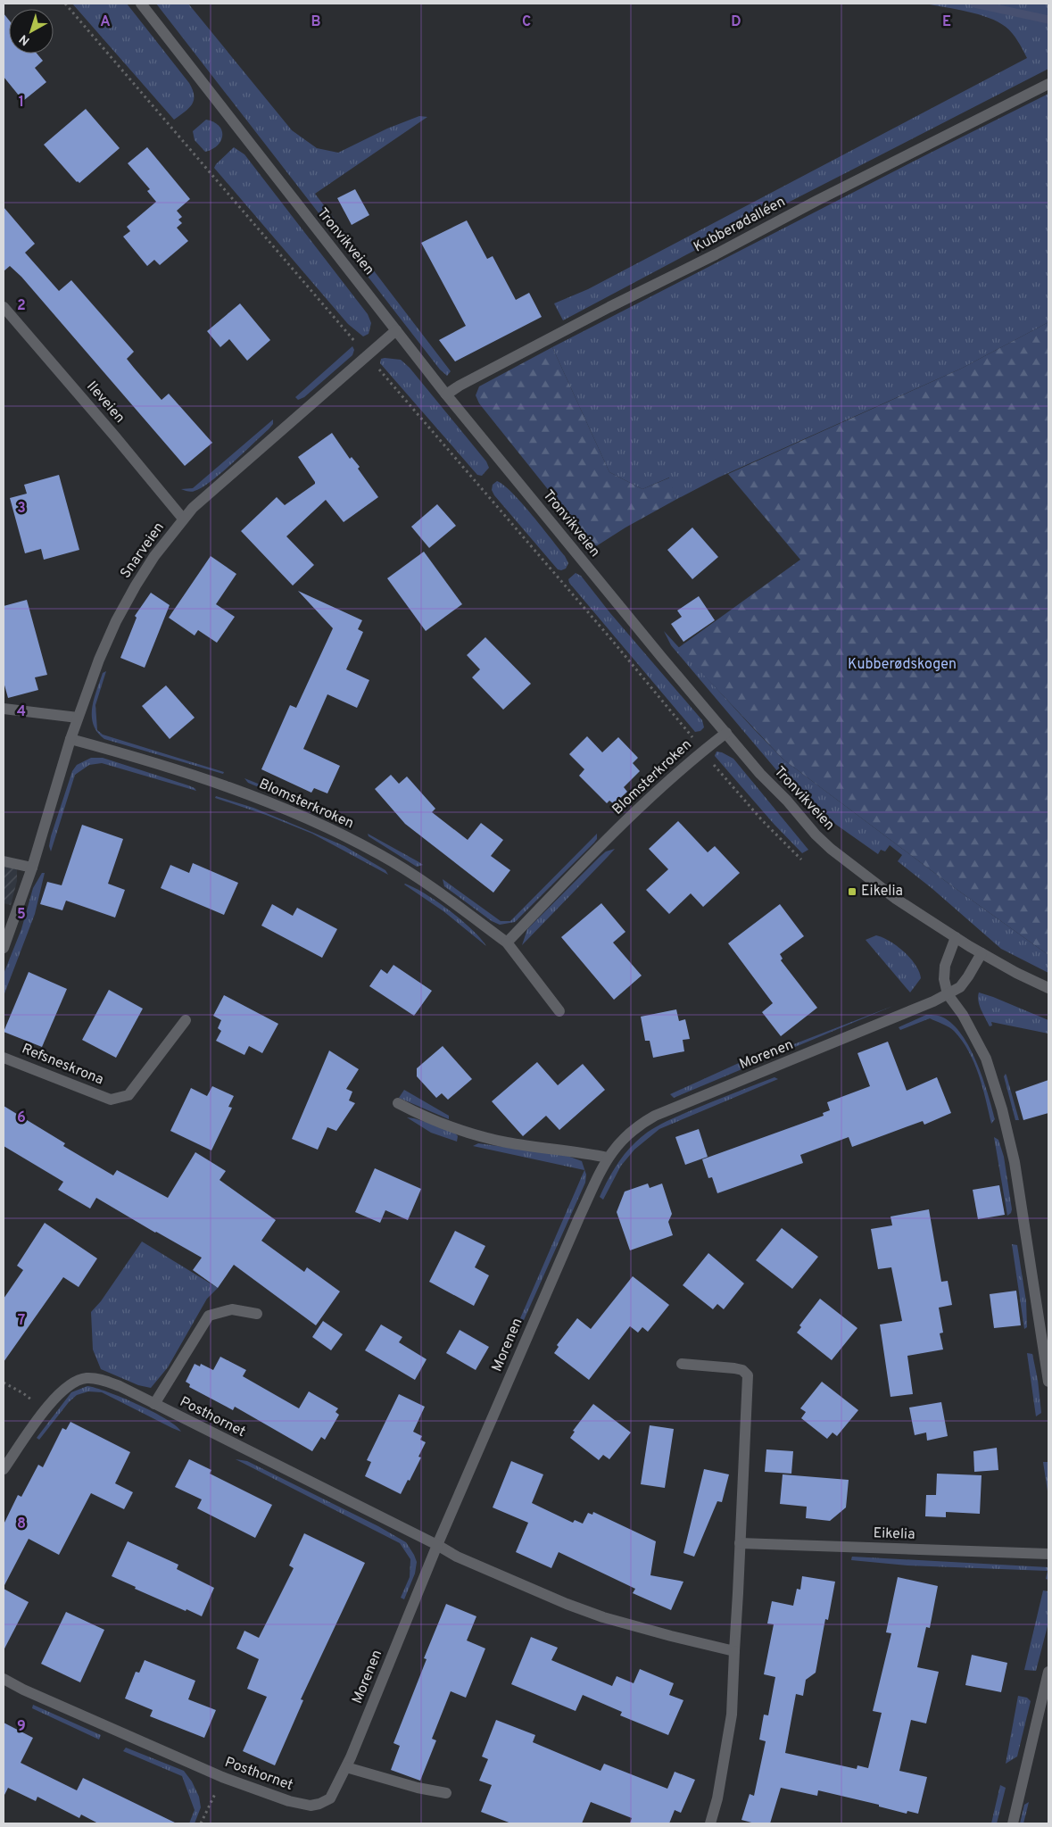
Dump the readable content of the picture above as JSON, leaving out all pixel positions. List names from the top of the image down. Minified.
{"streets":{"street":["Kubberødalléen","Tronvikveien","Ileveien","Snarveien","Blomsterkroken","Morenen","Refsneskrona","Posthornet","Eikelia"]},"crossings":[["Kubberødalléen","Tronvikveien"],["Tronvikveien","Snarveien"],["Tronvikveien","Blomsterkroken"],["Ileveien","Snarveien"],["Snarveien","Blomsterkroken"],["Morenen","Posthornet"]],"parks":["Kubberødskogen"],"places":{"transit":["Eikelia"]},"north":"bottom left","grid":{"columns":["A","B","C","D","E"],"rows":["1","2","3","4","5","6","7","8","9"]}}
